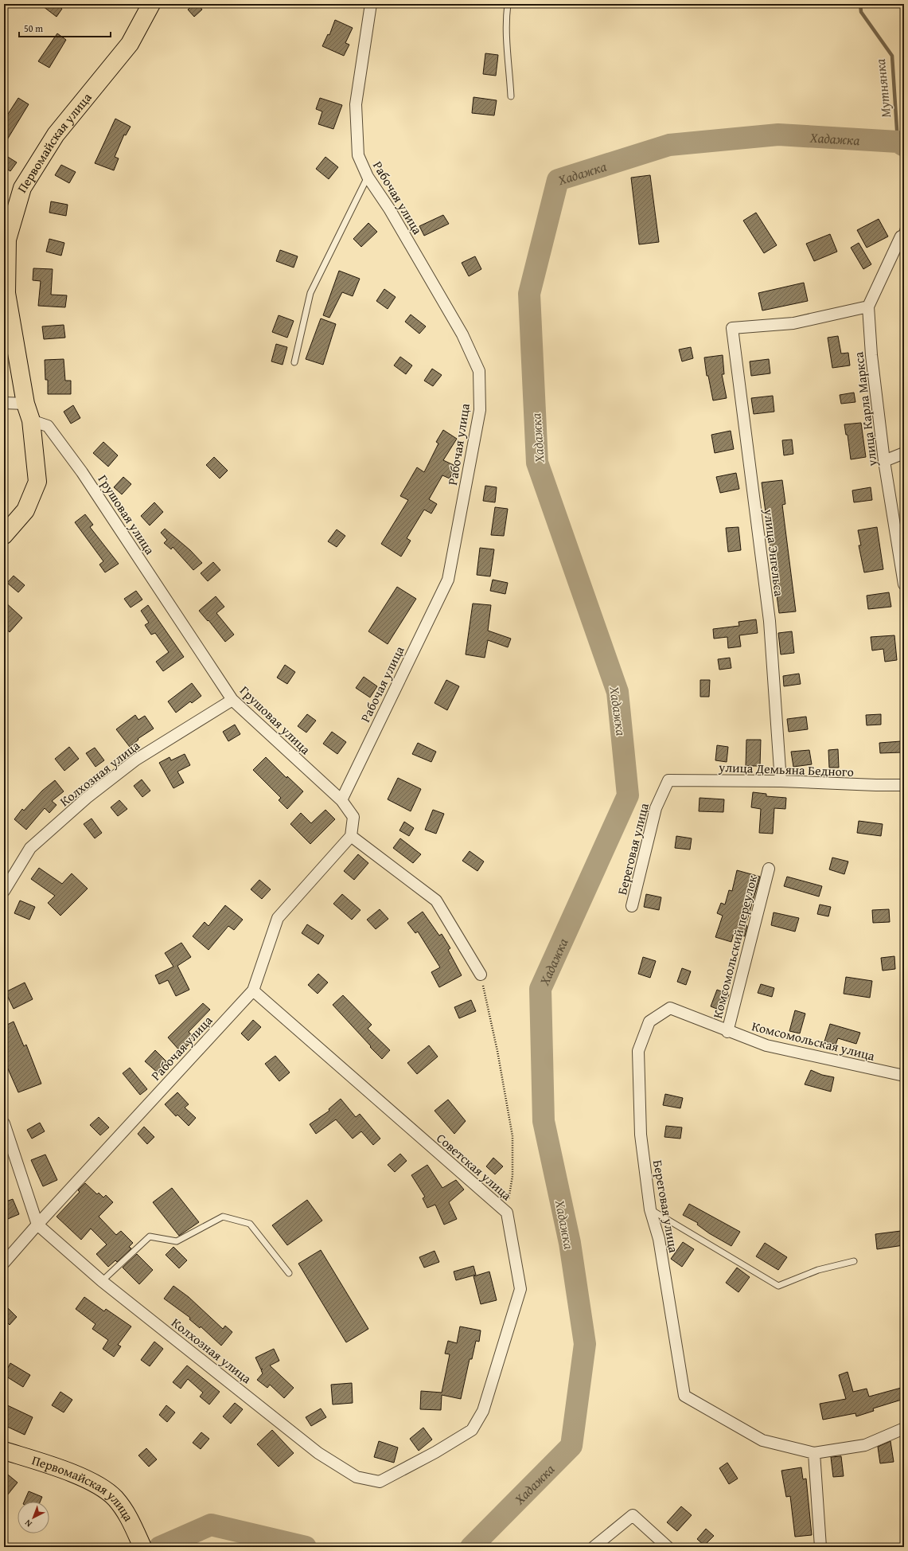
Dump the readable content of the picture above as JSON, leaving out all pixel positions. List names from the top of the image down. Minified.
{"streets":{"main road":["Первомайская улица"],"street":["Рабочая улица","улица Карла Маркса","Грушовая улица","улица Энгельса","улица Демьяна Бедного","Колхозная улица","Береговая улица","Комсомольский переулок","Комсомольская улица","Советская улица"]},"crossings":[["Первомайская улица","Грушовая улица"],["Рабочая улица","Грушовая улица"],["Рабочая улица","Колхозная улица"],["Рабочая улица","Советская улица"],["улица Карла Маркса","улица Энгельса"],["Грушовая улица","Колхозная улица"],["улица Энгельса","улица Демьяна Бедного"],["улица Демьяна Бедного","Береговая улица"],["Колхозная улица","Советская улица"],["Береговая улица","Комсомольская улица"],["Комсомольский переулок","Комсомольская улица"]],"water":["Мутнянка","Хадажка"],"scale_bar":"50 m","north":"bottom left"}
